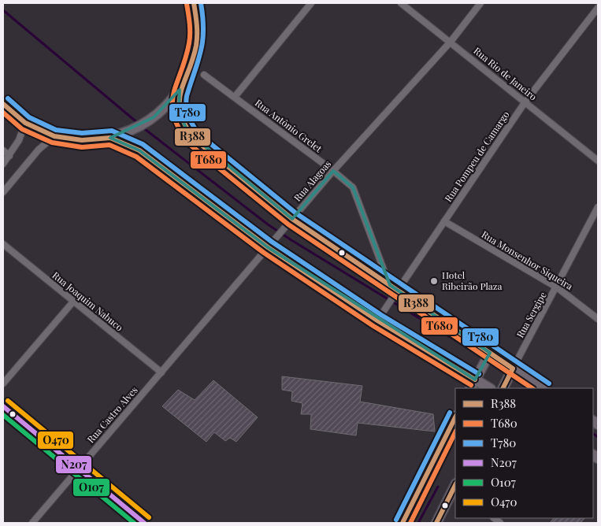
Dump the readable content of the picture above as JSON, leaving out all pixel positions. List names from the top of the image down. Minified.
{"streets":{"street":["Rua Rio de Janeiro","Rua Antônio Grelet","Rua Pompeu de Camargo","Rua Alagoas","Rua Monsenhor Siqueira","Rua Joaquim Nabuco","Rua Sergipe","Rua Castro Alves"]},"crossings":[["Rua Rio de Janeiro","Rua Pompeu de Camargo"],["Rua Rio de Janeiro","Rua Alagoas"],["Rua Antônio Grelet","Rua Pompeu de Camargo"],["Rua Antônio Grelet","Rua Alagoas"],["Rua Pompeu de Camargo","Rua Monsenhor Siqueira"],["Rua Alagoas","Rua Joaquim Nabuco"],["Rua Alagoas","Rua Castro Alves"],["Rua Monsenhor Siqueira","Rua Sergipe"],["Rua Joaquim Nabuco","Rua Castro Alves"]],"places":["Hotel Ribeirão Plaza"],"lines":["transit line R388","transit line T780","transit line T680","transit line O470","transit line N207","transit line O107"],"legend":["R388","T680","T780","N207","O107","O470"]}
